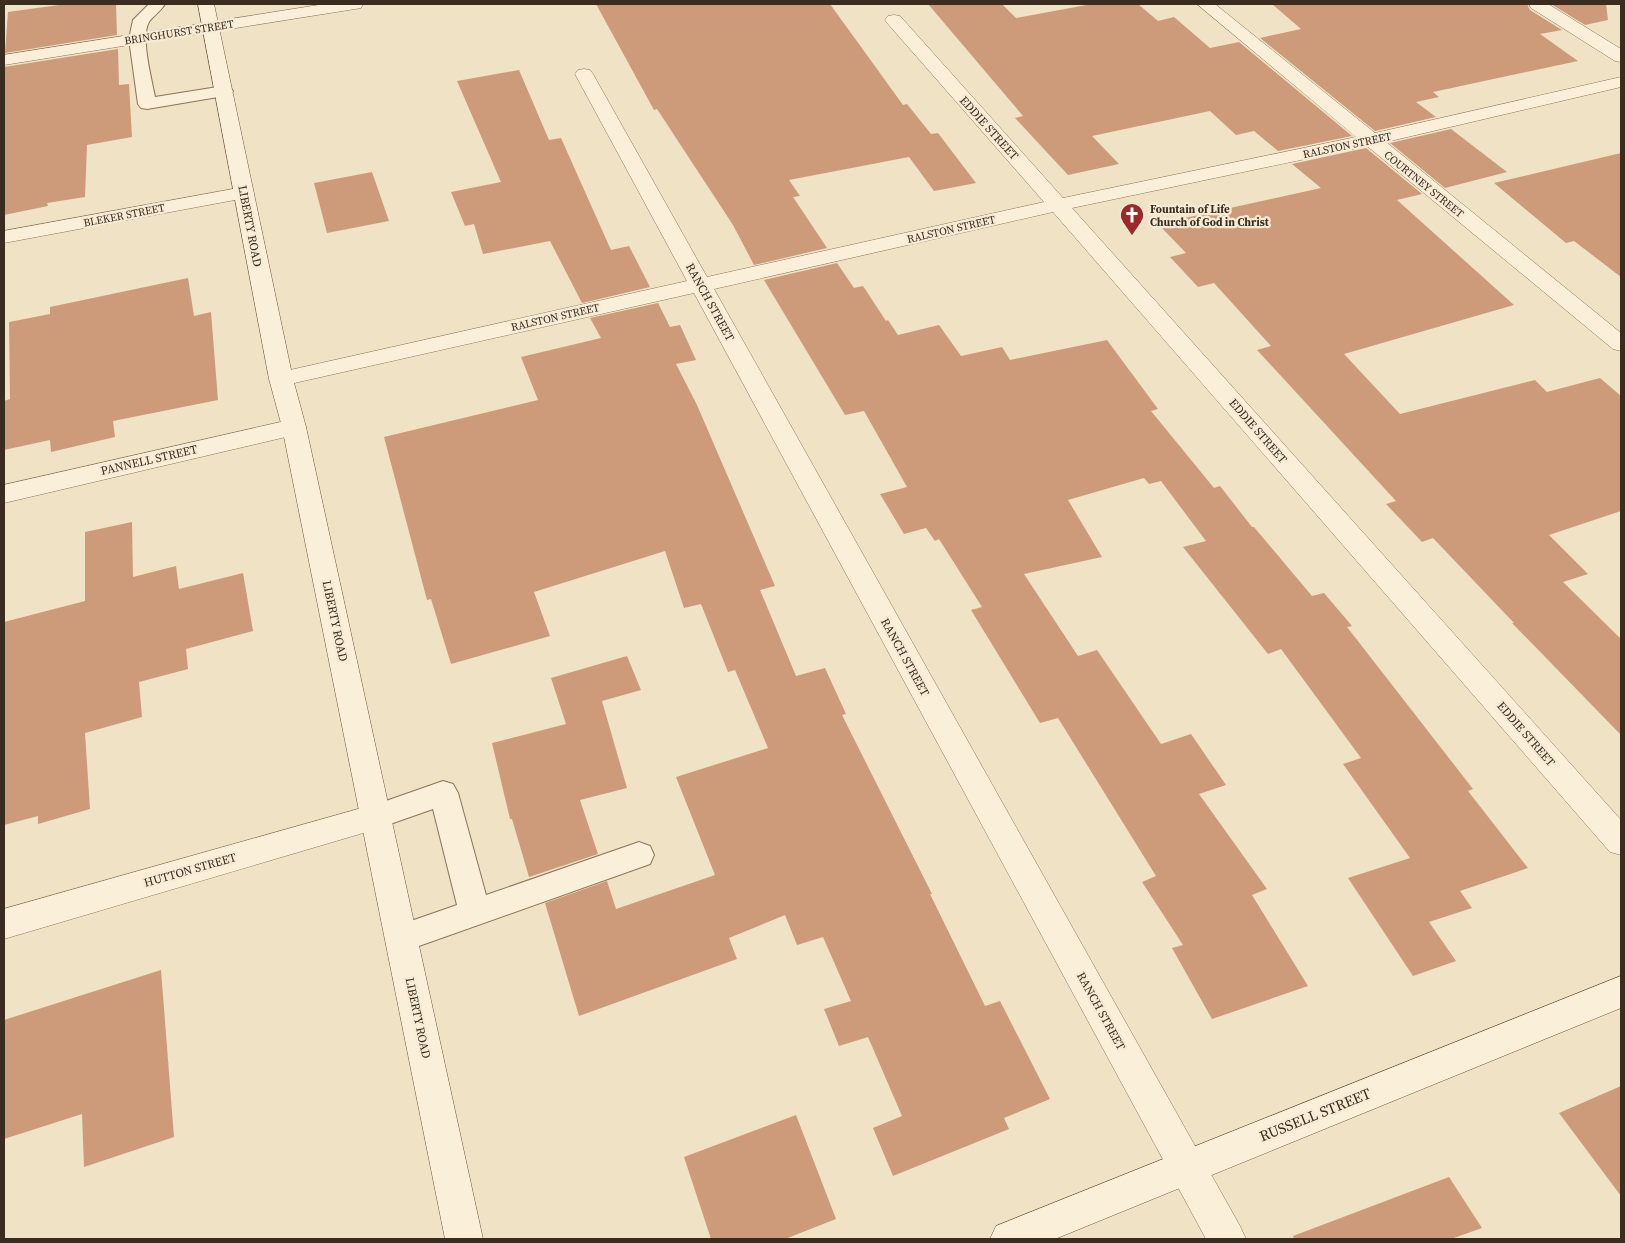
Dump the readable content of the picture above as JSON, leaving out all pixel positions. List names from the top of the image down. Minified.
{"streets":{"street":["BRINGHURST STREET","EDDIE STREET","RALSTON STREET","COURTNEY STREET","BLEKER STREET","LIBERTY ROAD","RANCH STREET","PANNELL STREET","HUTTON STREET","RUSSELL STREET"]},"crossings":[["BRINGHURST STREET","LIBERTY ROAD"],["EDDIE STREET","RALSTON STREET"],["RALSTON STREET","COURTNEY STREET"],["RALSTON STREET","LIBERTY ROAD"],["RALSTON STREET","RANCH STREET"],["BLEKER STREET","LIBERTY ROAD"],["LIBERTY ROAD","PANNELL STREET"],["LIBERTY ROAD","HUTTON STREET"],["RANCH STREET","RUSSELL STREET"]],"places":{"church":["Fountain of Life Church of God in Christ"]}}
